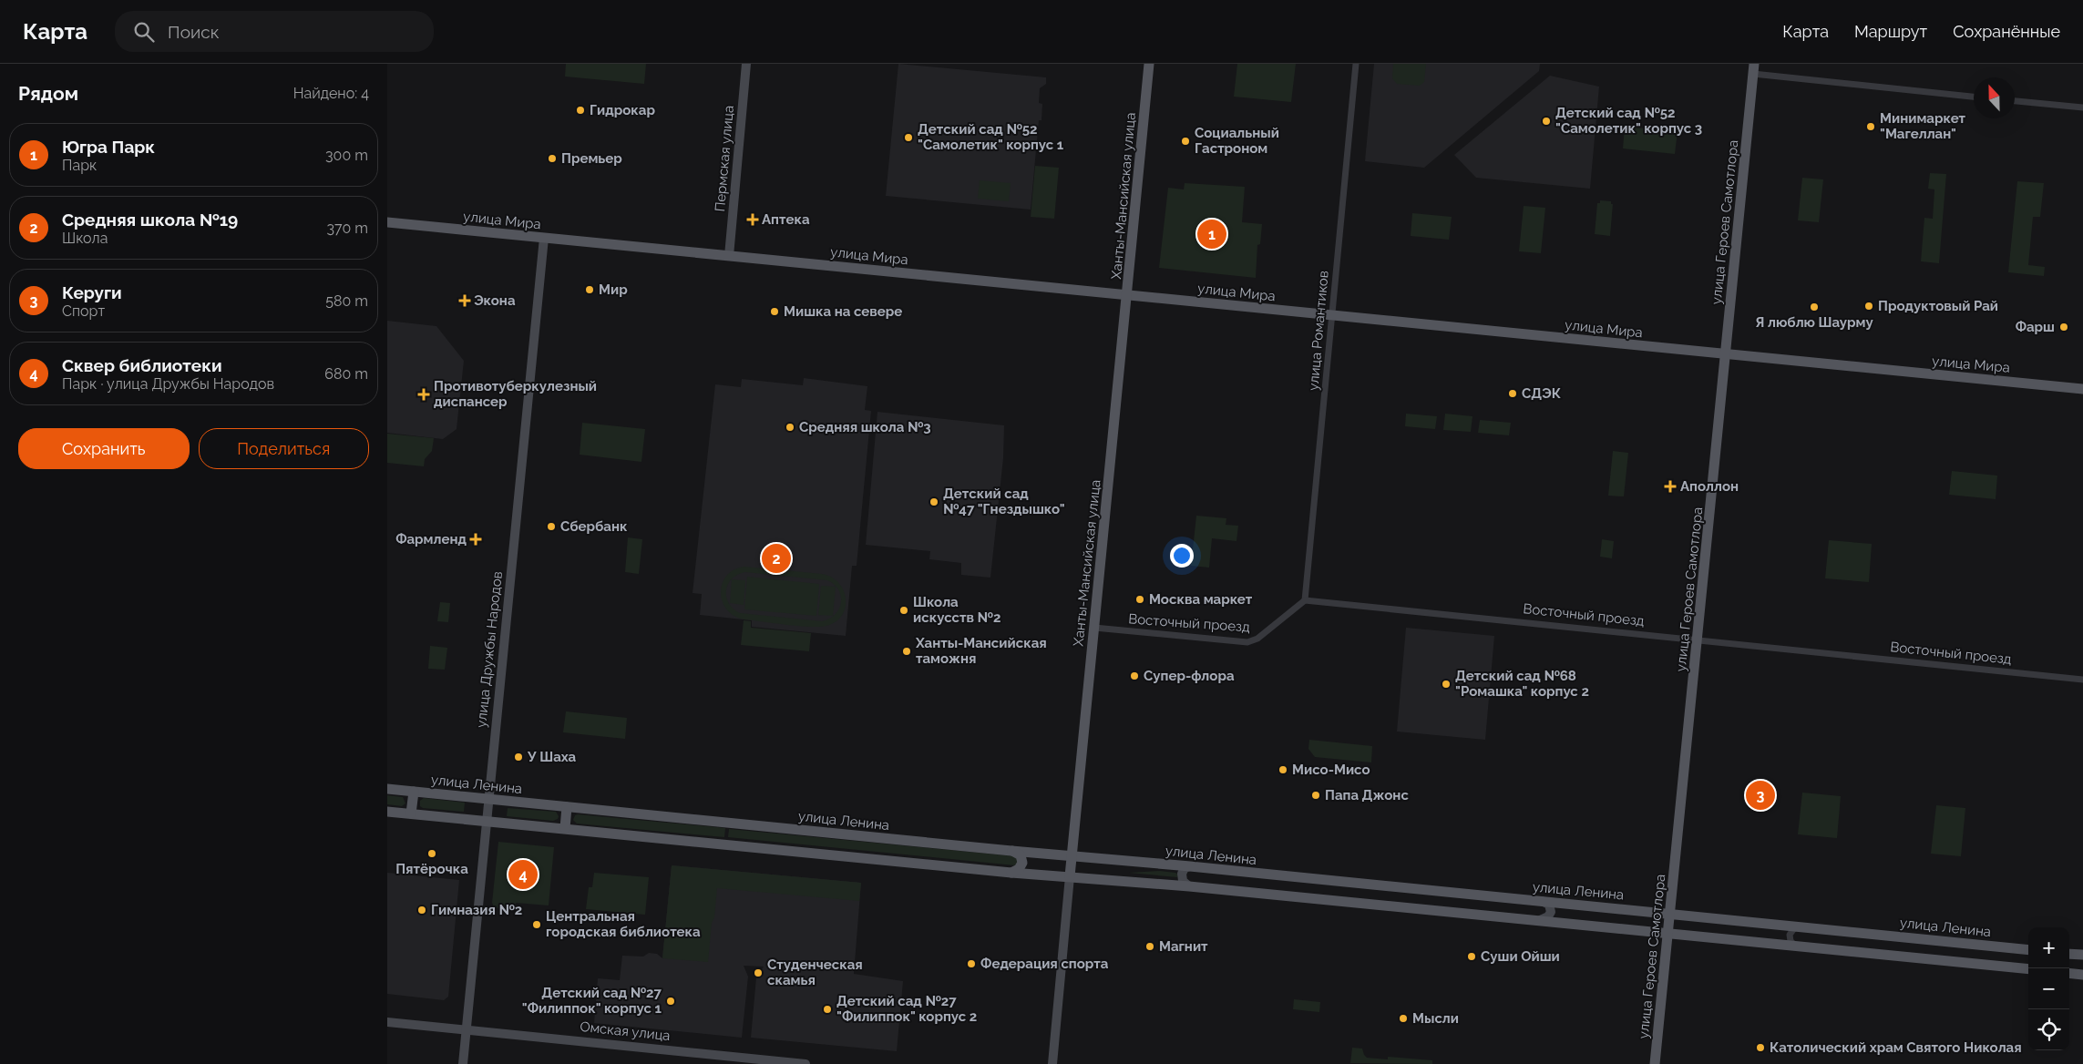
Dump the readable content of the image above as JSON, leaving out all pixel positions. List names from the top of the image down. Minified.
{"streets":{"main road":["Ханты-Мансийская улица","улица Мира","улица Героев Самотлора","улица Ленина"],"street":["Пермская улица","улица Романтиков","Восточный проезд","улица Дружбы Народов","Омская улица"]},"crossings":[["Пермская улица","улица Мира"],["Ханты-Мансийская улица","улица Мира"],["Ханты-Мансийская улица","Восточный проезд"],["Ханты-Мансийская улица","улица Ленина"],["улица Мира","улица Героев Самотлора"],["улица Мира","улица Романтиков"],["улица Мира","улица Дружбы Народов"],["улица Героев Самотлора","Восточный проезд"],["улица Героев Самотлора","улица Ленина"],["улица Романтиков","Восточный проезд"],["улица Дружбы Народов","улица Ленина"],["улица Дружбы Народов","Омская улица"]],"places":{"other":["Гидрокар","Детский сад №52 \"Самолетик\" корпус 3","Минимаркет \"Магеллан\"","Детский сад №52 \"Самолетик\" корпус 1","Социальный Гастроном","Премьер","Мир","Продуктовый Рай","Я люблю Шаурму","Мишка на севере","Фарш","СДЭК","Средняя школа №3","Детский сад №47 \"Гнездышко\"","Сбербанк","Москва маркет","Школа искусств №2","Ханты-Мансийская таможня","Супер-флора","Детский сад №68 \"Ромашка\" корпус 2","У Шаха","Мисо-Мисо","Папа Джонс","Пятёрочка","Гимназия №2","Центральная городская библиотека","Магнит","Суши Ойши","Федерация спорта","Студенческая скамья","Детский сад №27 \"Филиппок\" корпус 1","Детский сад №27 \"Филиппок\" корпус 2","Мысли","Католический храм Святого Николая"],"health":["Аптека","Экона","Противотуберкулезный диспансер","Аполлон","Фармленд"]},"north":"top","page":{"header":"Карта","search":"Поиск","nav":["Карта","Маршрут","Сохранённые"],"heading":["Рядом","Найдено: 4"],"list":[{"mark":"1","name":"Югра Парк","note":"Парк","value":"300 m"},{"mark":"2","name":"Средняя школа №19","note":"Школа","value":"370 m"},{"mark":"3","name":"Керуги","note":"Спорт","value":"580 m"},{"mark":"4","name":"Сквер библиотеки","note":"Парк · улица Дружбы Народов","value":"680 m"}],"pins":["1","2","3","4"],"buttons":["Сохранить","Поделиться"],"map_buttons":["+","−"]}}
